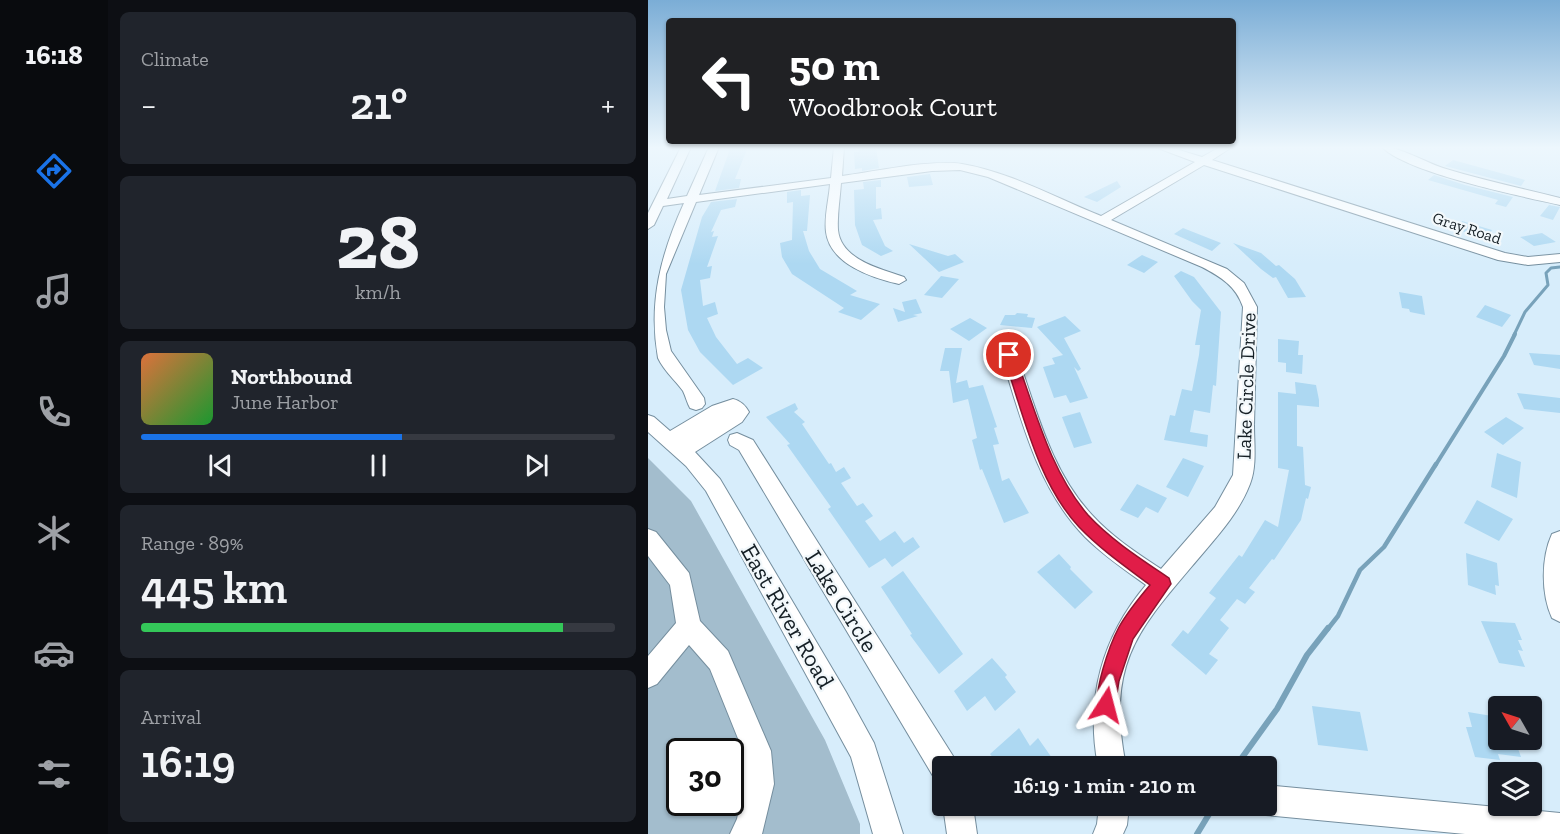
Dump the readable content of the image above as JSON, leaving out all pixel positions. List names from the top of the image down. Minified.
{"streets":{"street":["Gray Road","Lake Circle Drive","Lake Circle","East River Road"]},"north":"top left","page":{"tabs":"16:18","tile":["Climate",["28","km/h"],["Range · 89%","445 km"],["Arrival","16:19"]],"turn":["50 m","Woodbrook Court"],"heat":["−","21°","+"],"song":["Northbound","June Harbor"],"limit":"30","trip":"16:19 · 1 min · 210 m"}}
